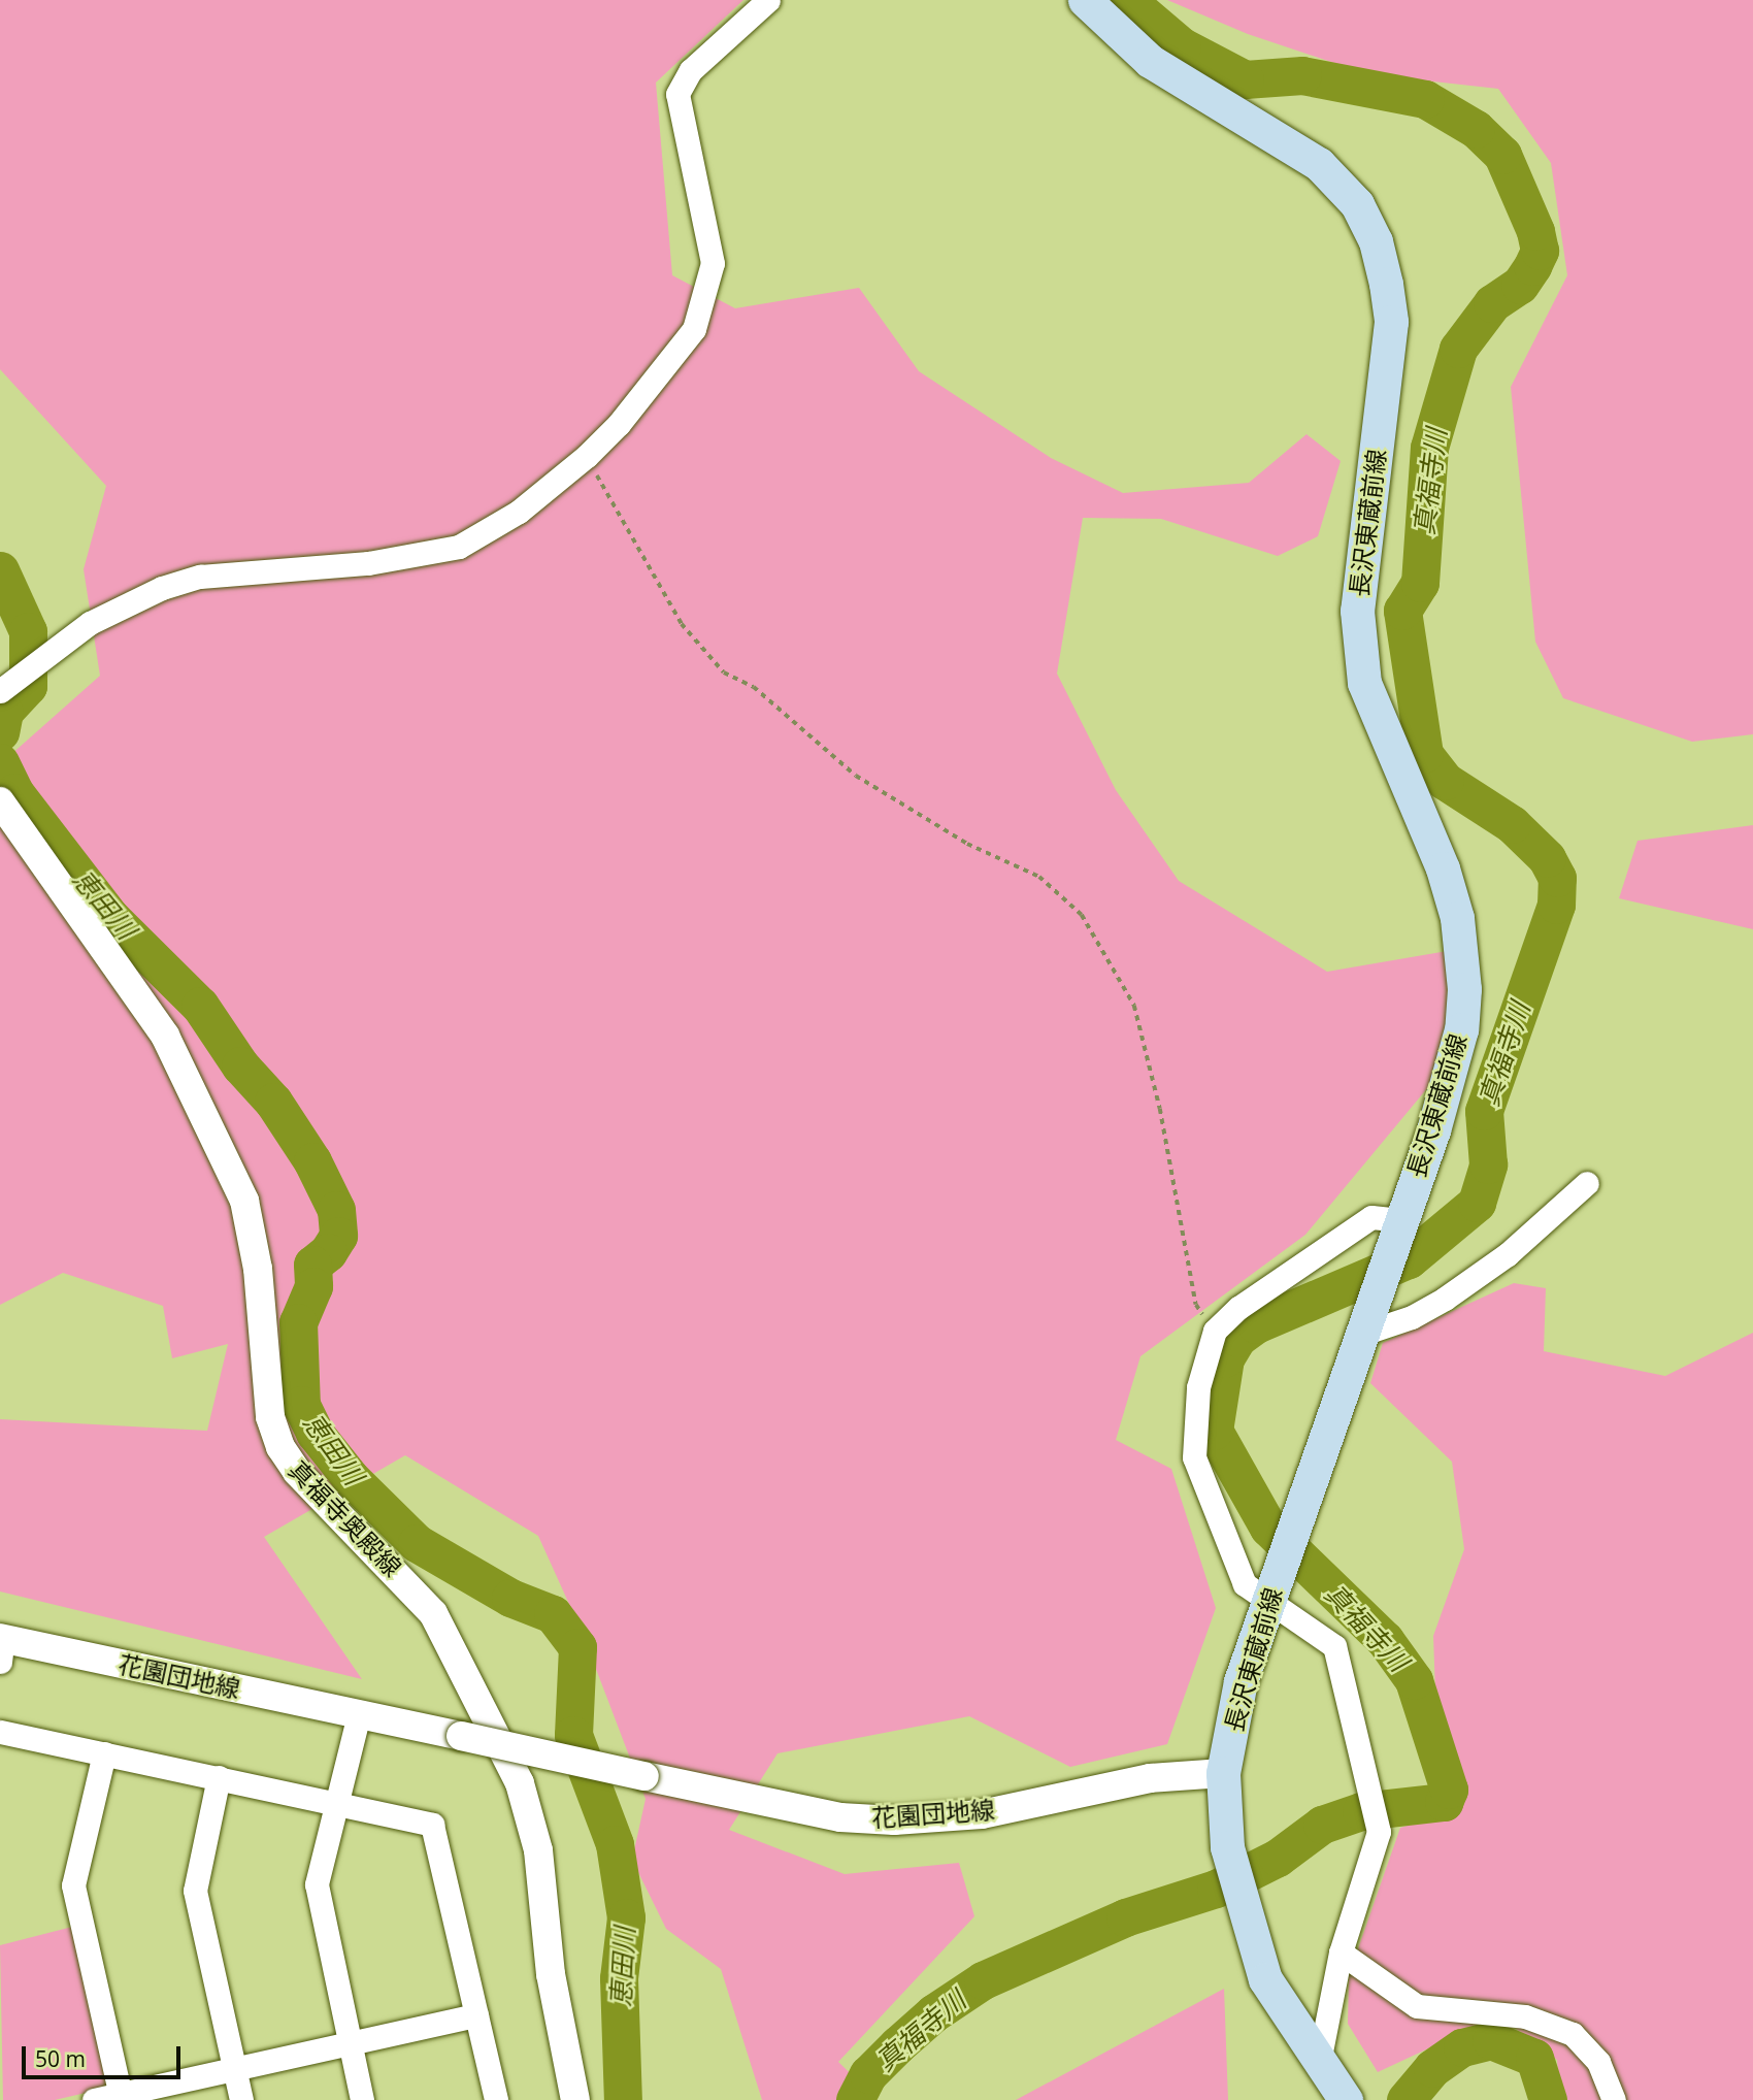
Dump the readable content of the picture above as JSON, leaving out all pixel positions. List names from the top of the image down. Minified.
{"streets":{"main road":["長沢東蔵前線"],"street":["真福寺奥殿線","花園団地線"]},"crossings":[["長沢東蔵前線","花園団地線"]],"water":["真福寺川","恵田川"],"scale_bar":"50 m"}
